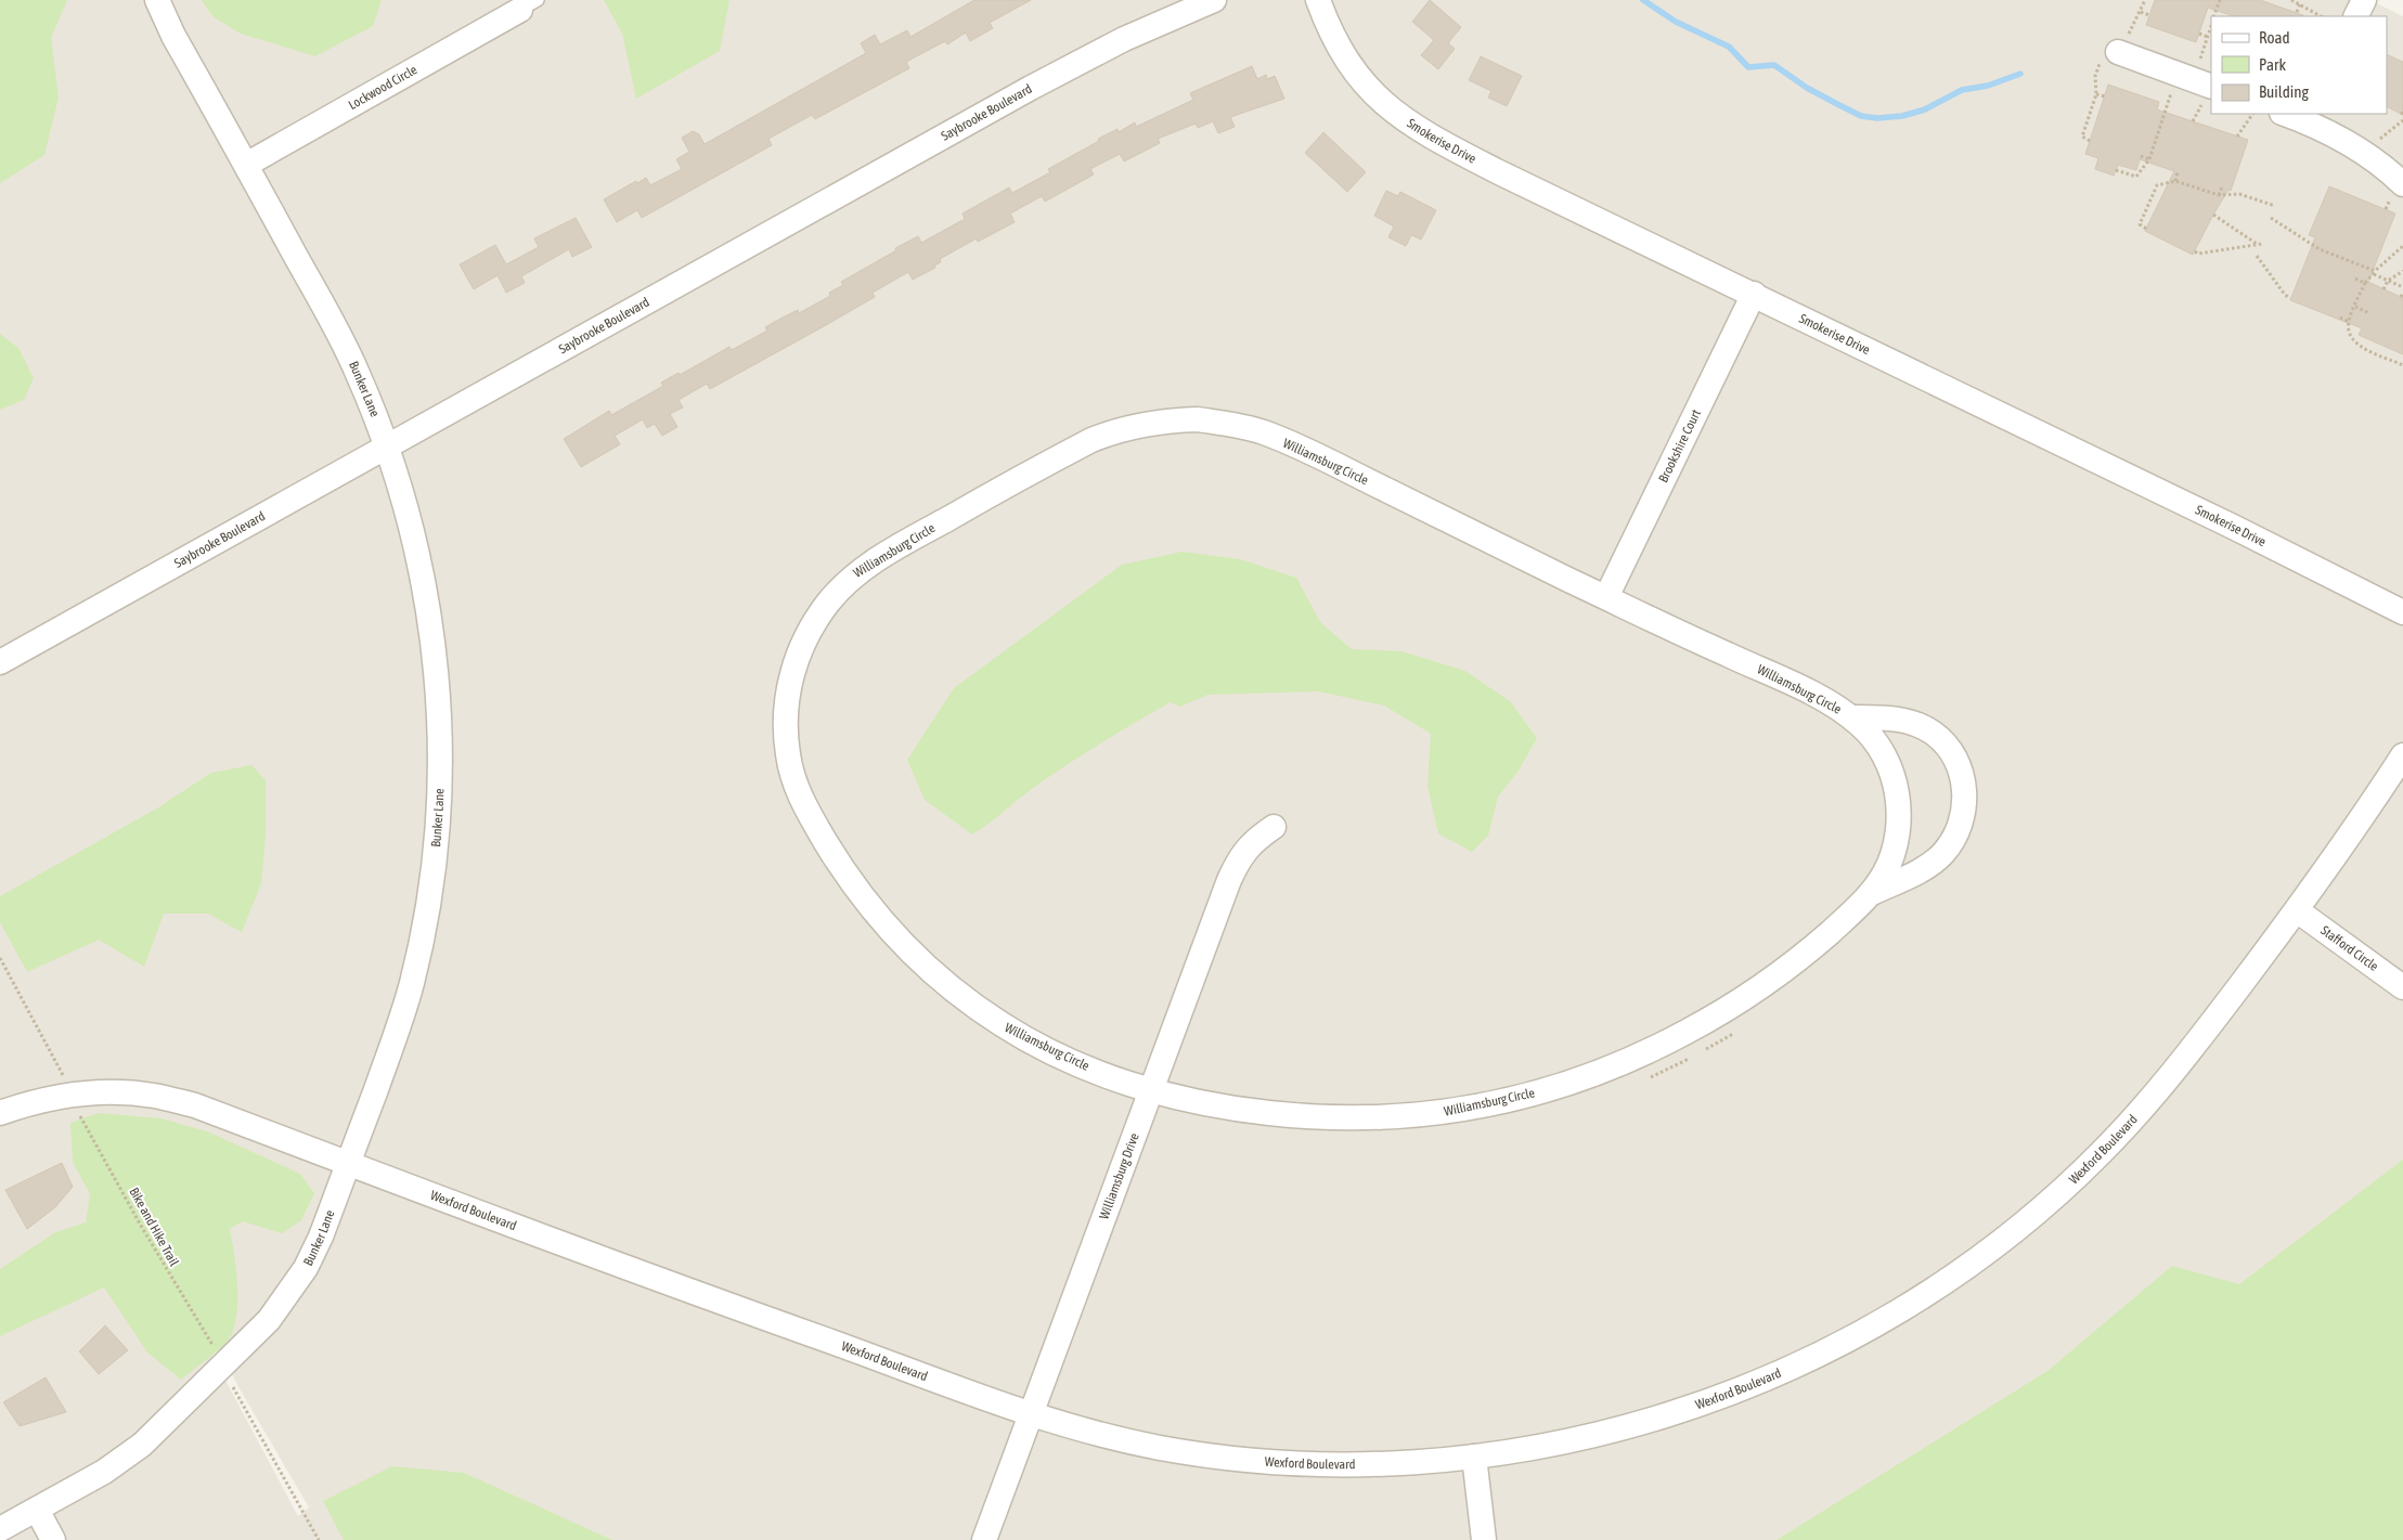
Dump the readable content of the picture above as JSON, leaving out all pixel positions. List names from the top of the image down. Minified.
{"streets":{"street":["Lockwood Circle","Saybrooke Boulevard","Smokerise Drive","Bunker Lane","Brookshire Court","Williamsburg Circle","Stafford Circle","Wexford Boulevard","Williamsburg Drive"],"path":["Bike and Hike Trail"]},"crossings":[["Lockwood Circle","Bunker Lane"],["Saybrooke Boulevard","Bunker Lane"],["Smokerise Drive","Brookshire Court"],["Bunker Lane","Wexford Boulevard"],["Brookshire Court","Williamsburg Circle"],["Williamsburg Circle","Williamsburg Drive"],["Stafford Circle","Wexford Boulevard"],["Wexford Boulevard","Williamsburg Drive"]],"legend":["Road","Park","Building"]}
